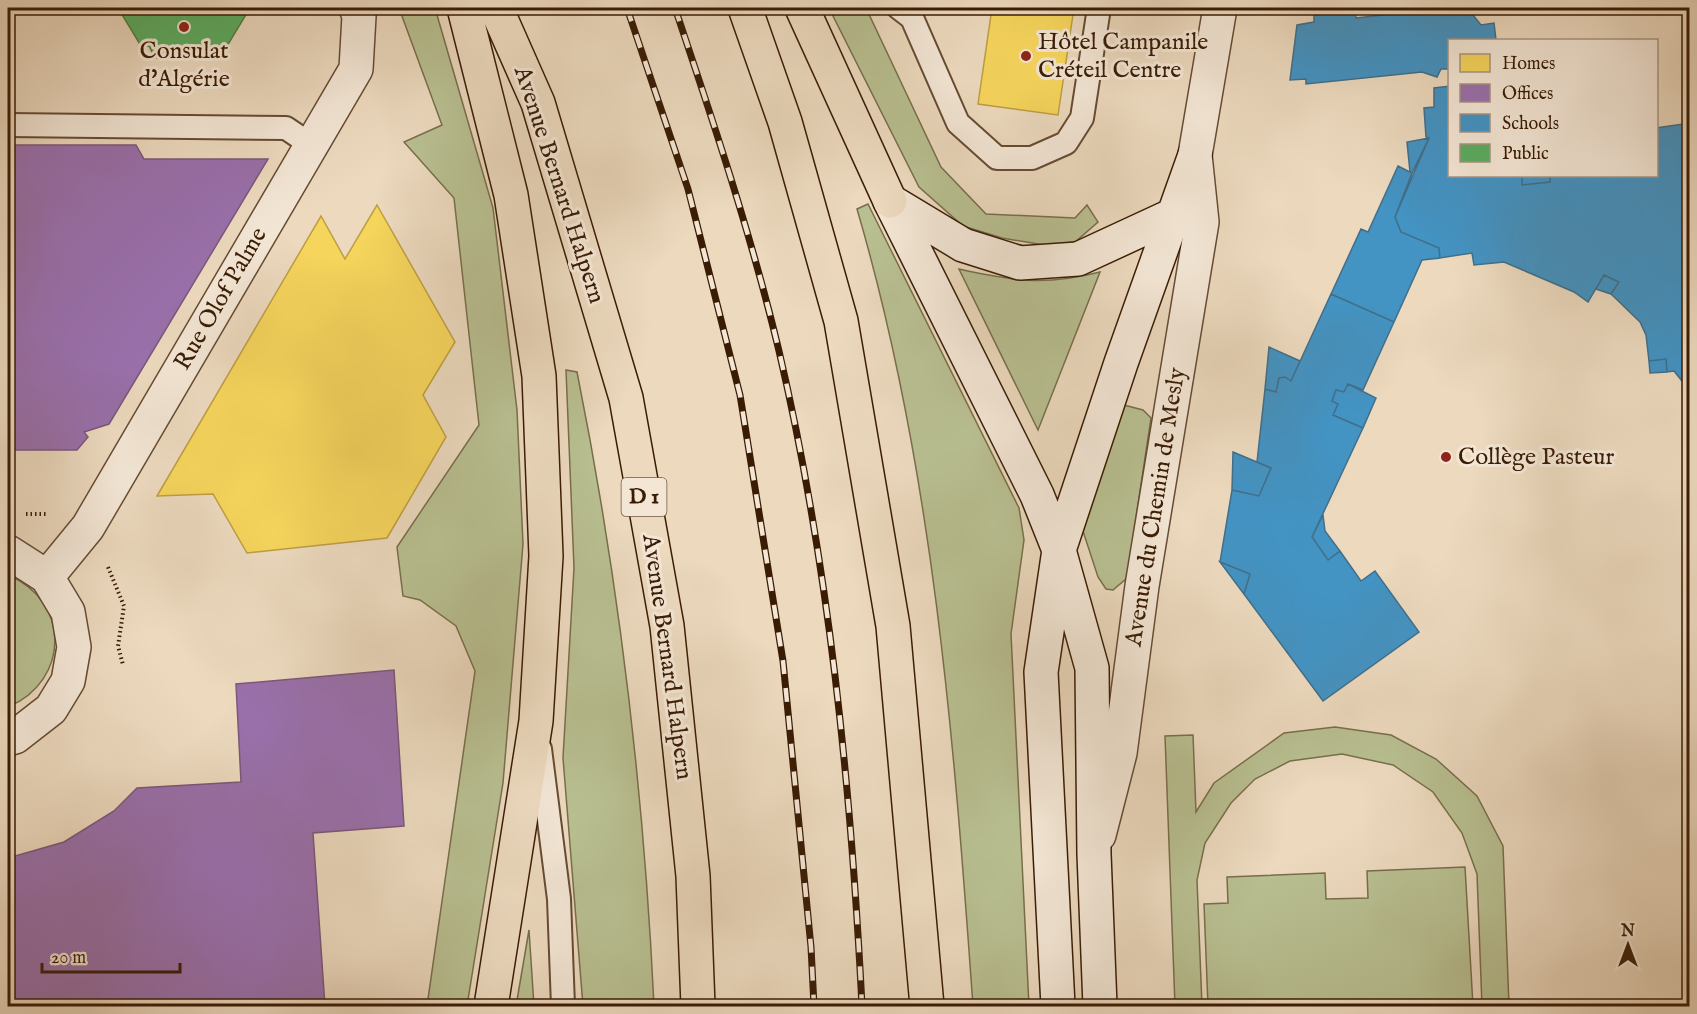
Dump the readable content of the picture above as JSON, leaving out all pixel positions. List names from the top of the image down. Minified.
{"streets":{"highway":["Avenue Bernard Halpern","D 1"],"main road":["Rue Olof Palme","Avenue du Chemin de Mesly"]},"places":["Consulat d'Algérie","Hôtel Campanile Créteil Centre","Collège Pasteur"],"legend":["Homes","Offices","Schools","Public"],"scale_bar":"20 m","north":"top"}
